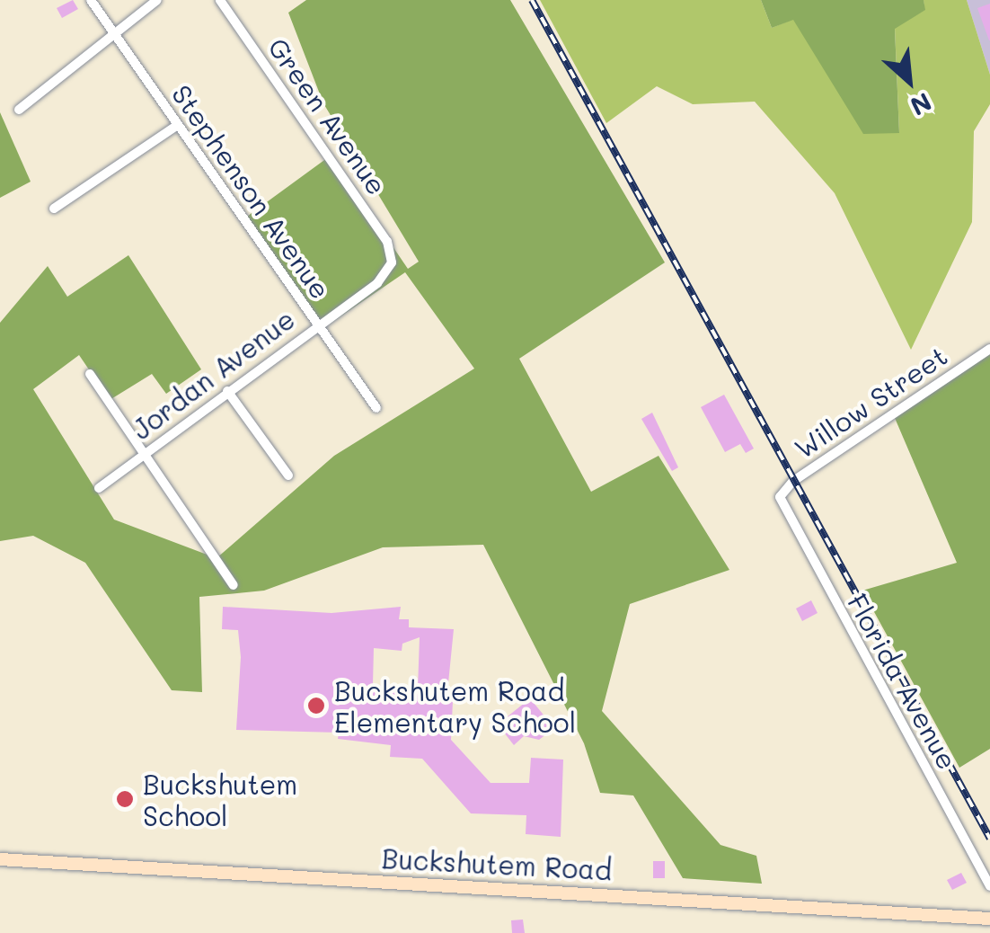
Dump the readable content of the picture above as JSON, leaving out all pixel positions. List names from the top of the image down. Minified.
{"streets":{"main road":["Buckshutem Road"],"street":["Green Avenue","Stephenson Avenue","Jordan Avenue","Willow Street","Florida Avenue"]},"crossings":[["Green Avenue","Jordan Avenue"],["Stephenson Avenue","Jordan Avenue"],["Willow Street","Florida Avenue"]],"places":["Buckshutem Road Elementary School","Buckshutem School"],"north":"bottom right"}
